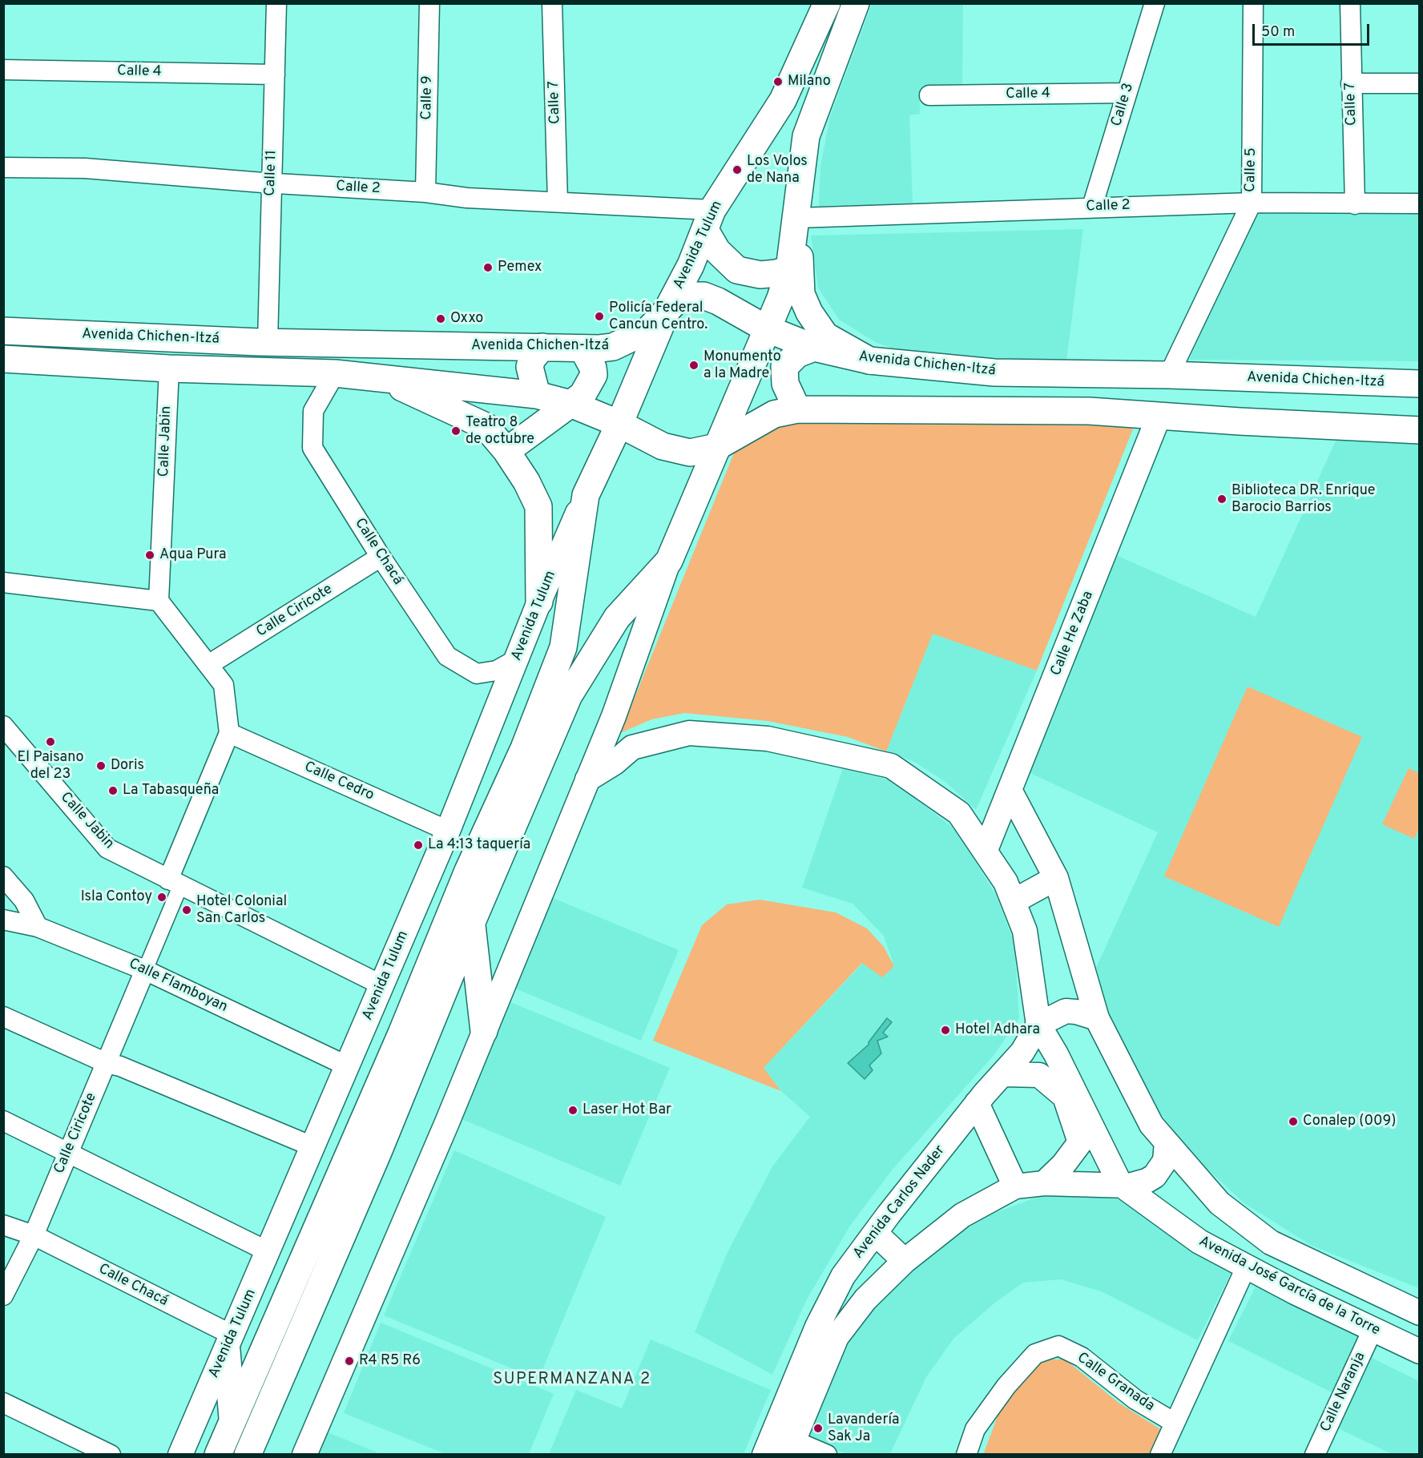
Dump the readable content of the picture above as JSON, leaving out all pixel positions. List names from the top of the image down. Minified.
{"streets":{"main road":["Avenida Tulum","Avenida Chichen-Itzá"],"street":["Calle 4","Calle 9","Calle 7","Calle 3","Calle 5","Calle 11","Calle 2","Calle Jabin","Calle Chacá","Calle Ciricote","Calle He Zaba","Calle Cedro","Calle Flamboyan","Avenida Carlos Nader","Avenida José García de la Torre","Calle Granada","Calle Naranja"]},"crossings":[["Calle 4","Calle 3"],["Calle 4","Calle 11"],["Calle 9","Calle 2"],["Calle 7","Calle 2"],["Calle 3","Calle 2"],["Calle 5","Calle 2"],["Calle 5","Avenida Chichen-Itzá"],["Calle 11","Calle 2"],["Calle 11","Avenida Chichen-Itzá"],["Calle 2","Avenida Tulum"],["Avenida Tulum","Avenida Chichen-Itzá"],["Avenida Tulum","Calle Chacá"],["Avenida Tulum","Calle Cedro"],["Avenida Tulum","Calle Flamboyan"],["Avenida Chichen-Itzá","Calle Jabin"],["Avenida Chichen-Itzá","Calle Chacá"],["Avenida Chichen-Itzá","Calle He Zaba"],["Calle Chacá","Calle Ciricote"],["Calle Ciricote","Calle Flamboyan"],["Calle He Zaba","Avenida José García de la Torre"],["Avenida Carlos Nader","Avenida José García de la Torre"],["Avenida José García de la Torre","Calle Naranja"]],"districts":["SUPERMANZANA 2"],"places":["Milano","Los Volos de Nana","Pemex","Policía Federal Cancun Centro.","Oxxo","Monumento a la Madre","Teatro 8 de octubre","Biblioteca DR. Enrique Barocio Barrios","Aqua Pura","El Paisano del 23","Doris","La Tabasqueña","La 4:13 taquería","Isla Contoy","Hotel Colonial San Carlos","Hotel Adhara","Laser Hot Bar","Conalep (009)","R4 R5 R6","Lavandería Sak Ja"],"scale_bar":"50 m"}
